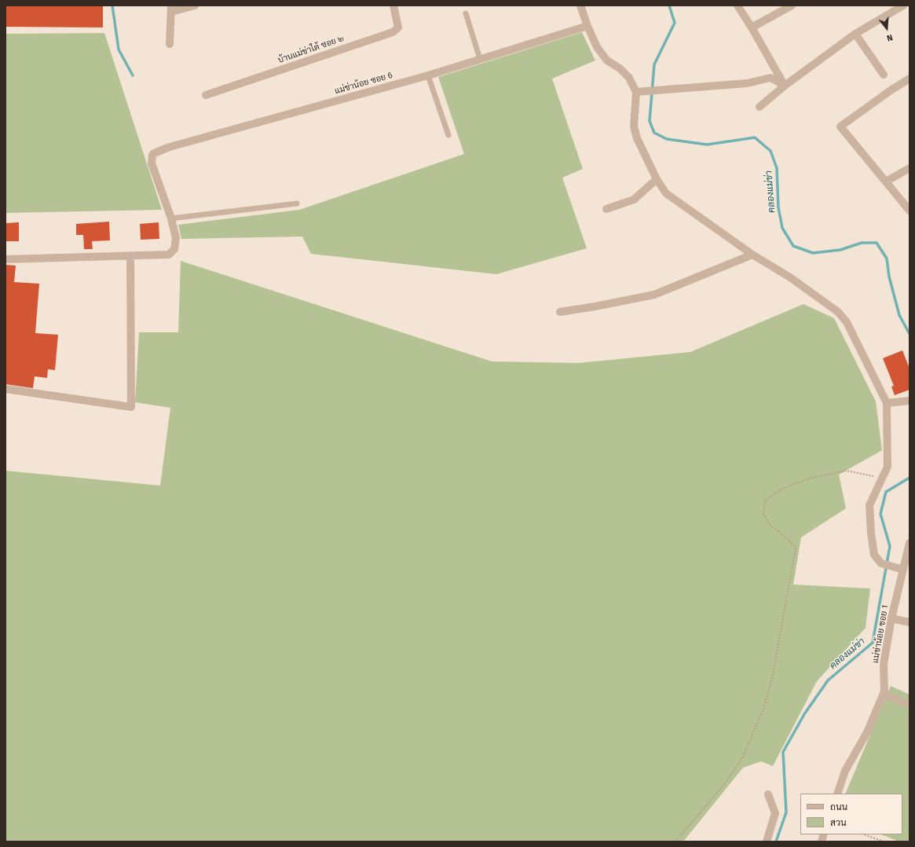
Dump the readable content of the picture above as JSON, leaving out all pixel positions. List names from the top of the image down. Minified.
{"streets":{"street":["บ้านแม่ข่าใต้ ซอย ๒","แม่ข่าน้อย ซอย 6","แม่ข่าน้อย ซอย 1"]},"water":["คลองแม่ข่า"],"legend":["ถนน","สวน"],"north":"bottom"}
